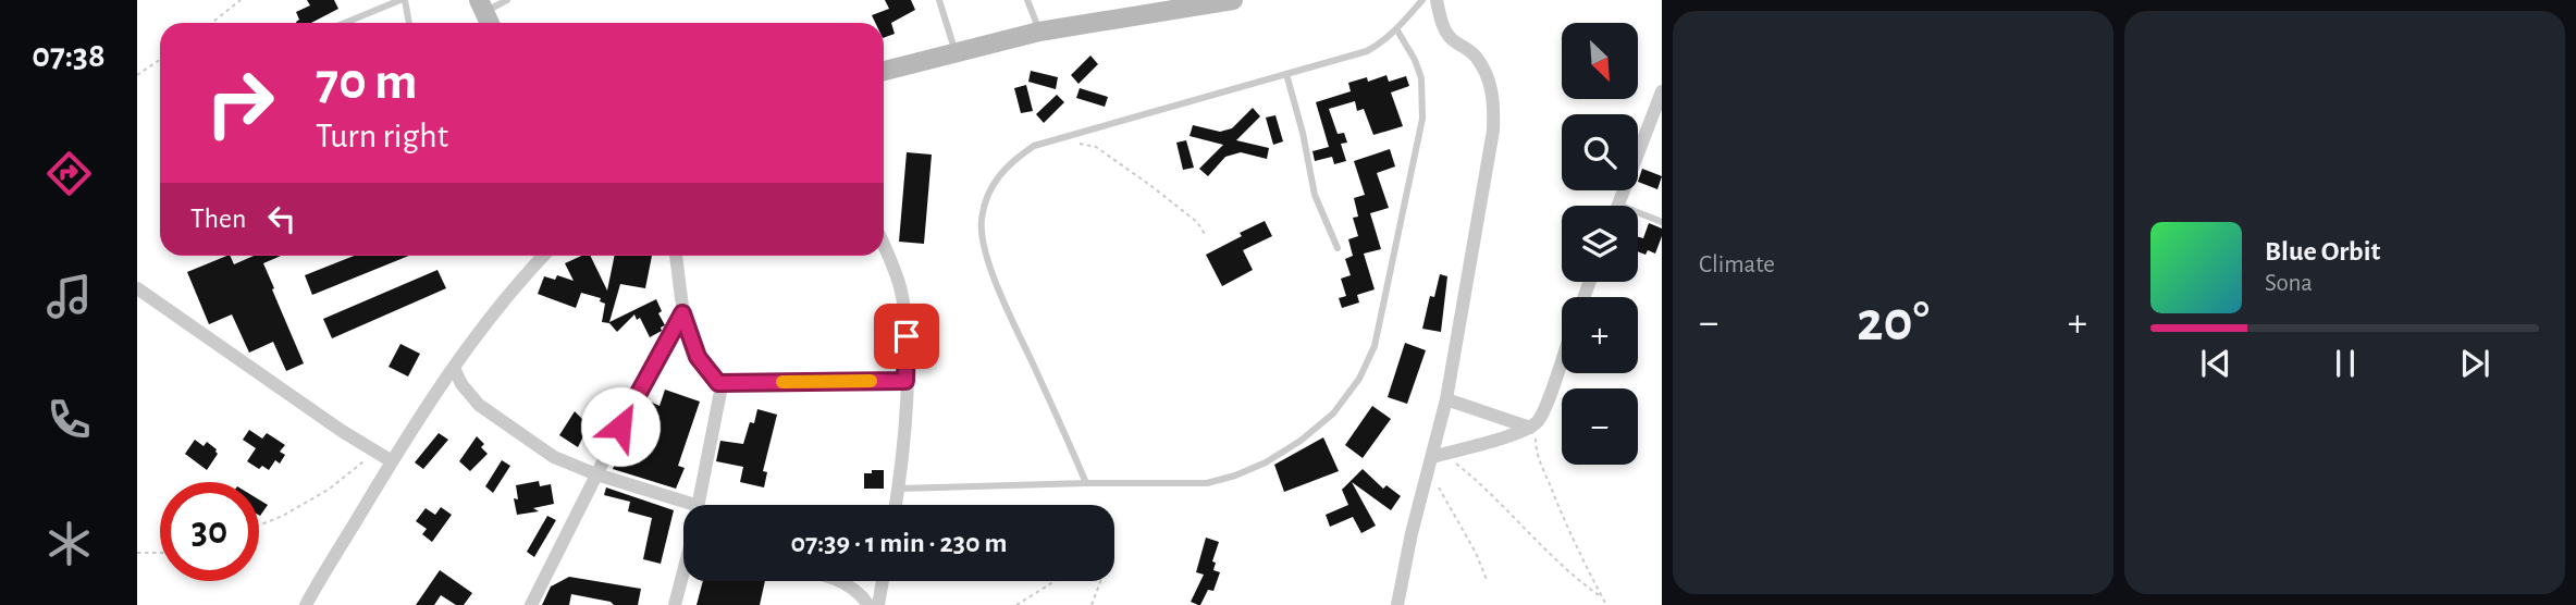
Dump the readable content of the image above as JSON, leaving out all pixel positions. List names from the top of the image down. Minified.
{"north":"bottom right","page":{"tabs":"07:38","tile":"Climate","map_buttons":["+","−"],"turn":["70 m","Turn right"],"then":"Then","song":["Blue Orbit","Sona"],"heat":["−","20°","+"],"limit":"30","trip":"07:39 · 1 min · 230 m"}}
